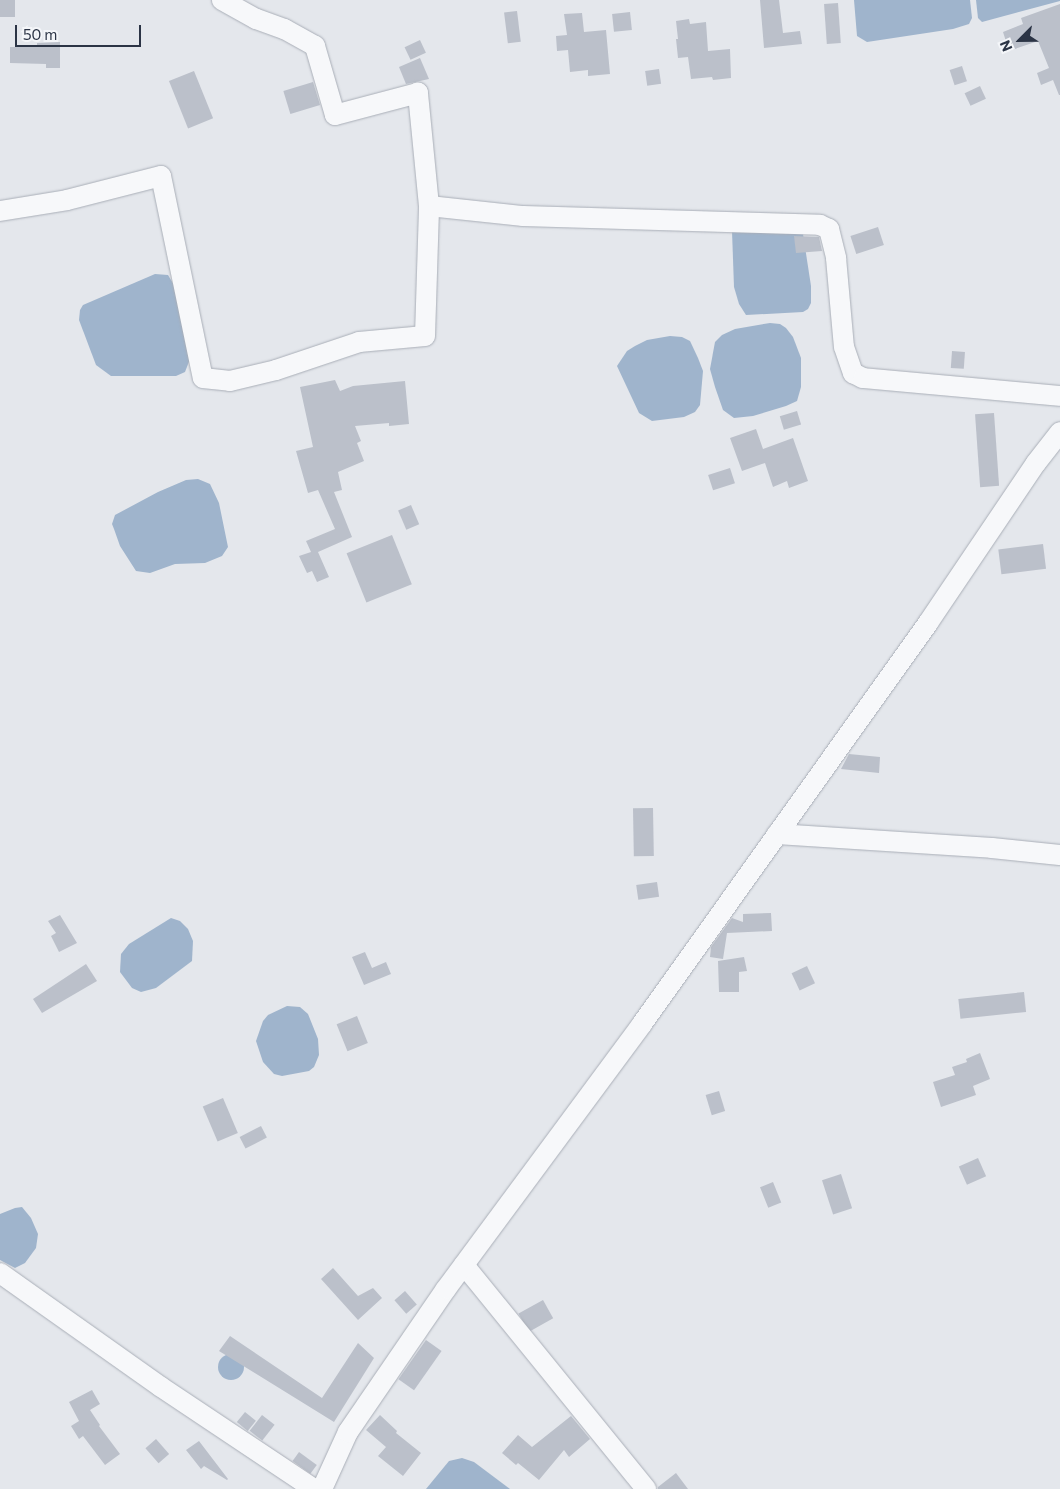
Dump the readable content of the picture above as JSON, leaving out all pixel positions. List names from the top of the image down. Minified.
{"scale_bar":"50 m","north":"bottom left"}
